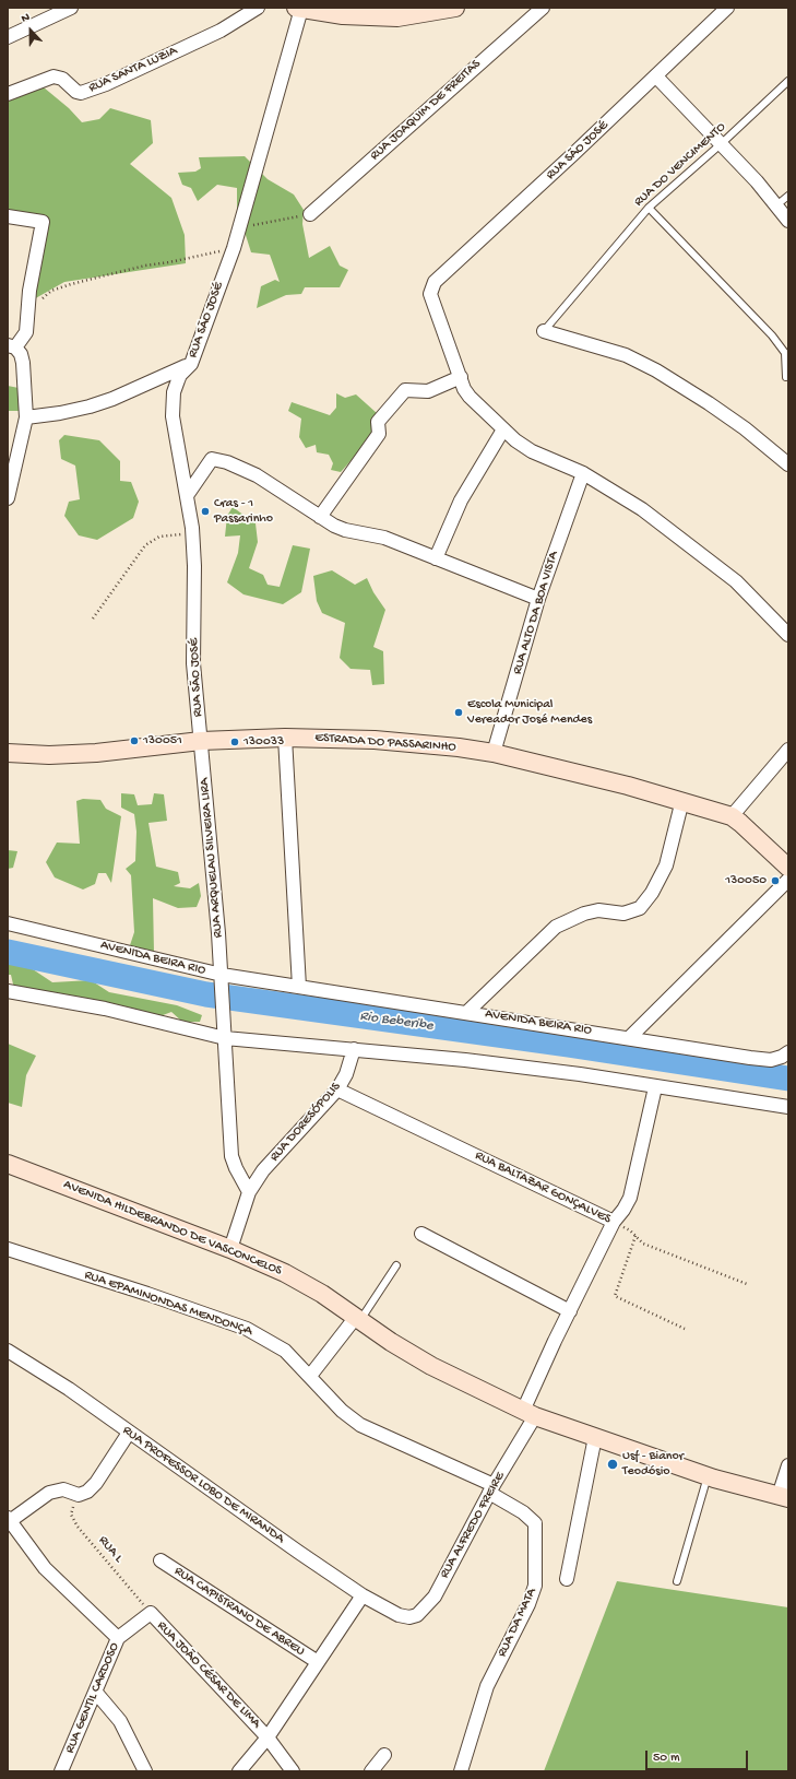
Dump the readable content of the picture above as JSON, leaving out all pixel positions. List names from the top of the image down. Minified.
{"streets":{"street":["RUA SANTA LUZIA","RUA JOAQUIM DE FREITAS","RUA SÃO JOSÉ","RUA ALTO DA BOA VISTA","ESTRADA DO PASSARINHO","RUA ARQUELAU SILVEIRA LIRA","AVENIDA BEIRA RIO","RUA DORESÓPOLIS","RUA BALTAZAR GONÇALVES","AVENIDA HILDEBRANDO DE VASCONCELOS","RUA EPAMINONDAS MENDONÇA","RUA PROFESSOR LOBO DE MIRANDA","RUA ALFREDO FREIRE","RUA CAPISTRANO DE ABREU","RUA DA MATA","RUA JOÃO CÉSAR DE LIMA","RUA GENTIL CARDOSO"],"lane":["RUA DO VENCIMENTO"],"path":["RUA L"]},"crossings":[["RUA SÃO JOSÉ","ESTRADA DO PASSARINHO"],["RUA SÃO JOSÉ","RUA ARQUELAU SILVEIRA LIRA"],["RUA ALTO DA BOA VISTA","ESTRADA DO PASSARINHO"],["ESTRADA DO PASSARINHO","RUA ARQUELAU SILVEIRA LIRA"],["RUA ARQUELAU SILVEIRA LIRA","AVENIDA BEIRA RIO"],["RUA ARQUELAU SILVEIRA LIRA","RUA DORESÓPOLIS"],["RUA DORESÓPOLIS","RUA BALTAZAR GONÇALVES"],["RUA BALTAZAR GONÇALVES","RUA ALFREDO FREIRE"],["AVENIDA HILDEBRANDO DE VASCONCELOS","RUA ALFREDO FREIRE"],["RUA EPAMINONDAS MENDONÇA","RUA ALFREDO FREIRE"],["RUA EPAMINONDAS MENDONÇA","RUA DA MATA"],["RUA PROFESSOR LOBO DE MIRANDA","RUA ALFREDO FREIRE"],["RUA ALFREDO FREIRE","RUA DA MATA"],["RUA L","RUA JOÃO CÉSAR DE LIMA"],["RUA L","RUA GENTIL CARDOSO"],["RUA JOÃO CÉSAR DE LIMA","RUA GENTIL CARDOSO"]],"water":["Rio Beberibe"],"places":["Cras - 1 Passarinho","Escola Municipal Vereador José Mendes","130051","130033","130050","Usf - Bianor Teodósio"],"scale_bar":"50 m","north":"top"}
